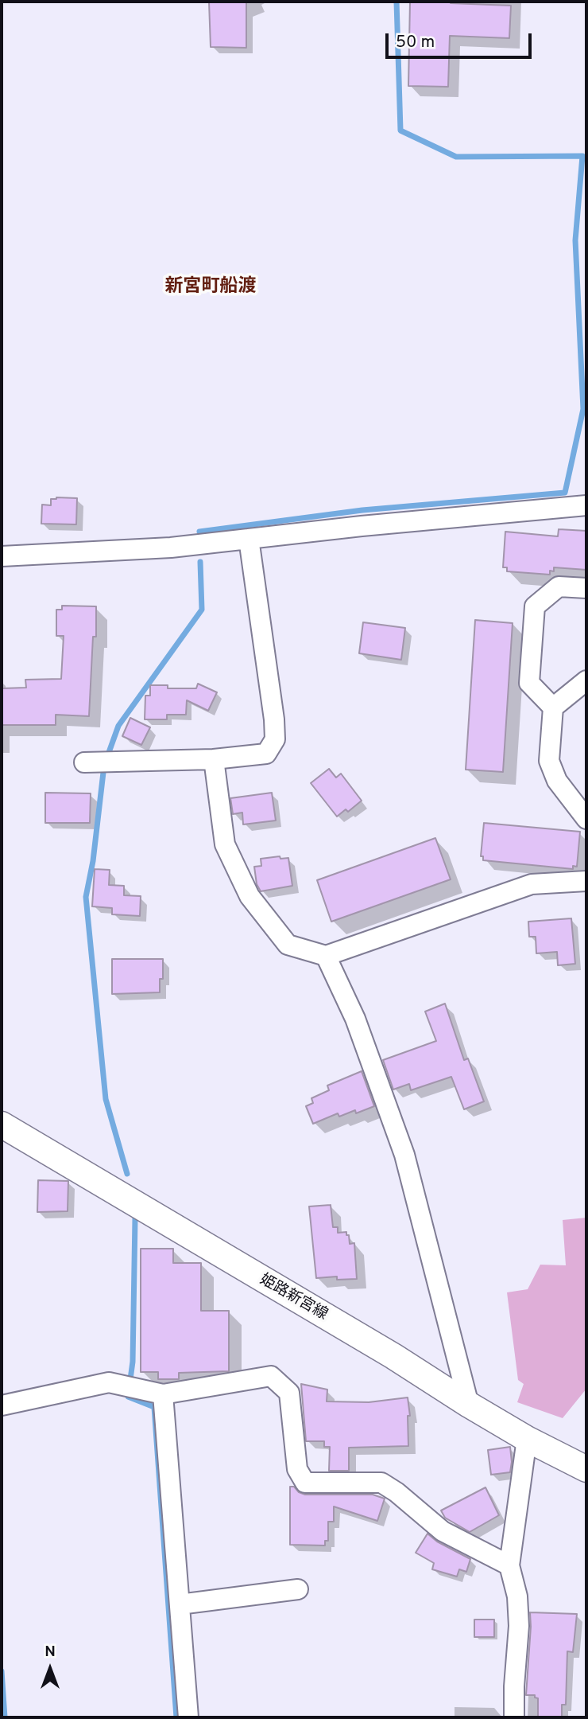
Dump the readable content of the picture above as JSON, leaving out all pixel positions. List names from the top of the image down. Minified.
{"streets":{"main road":["姫路新宮線"]},"districts":["新宮町船渡"],"scale_bar":"50 m","north":"top"}
